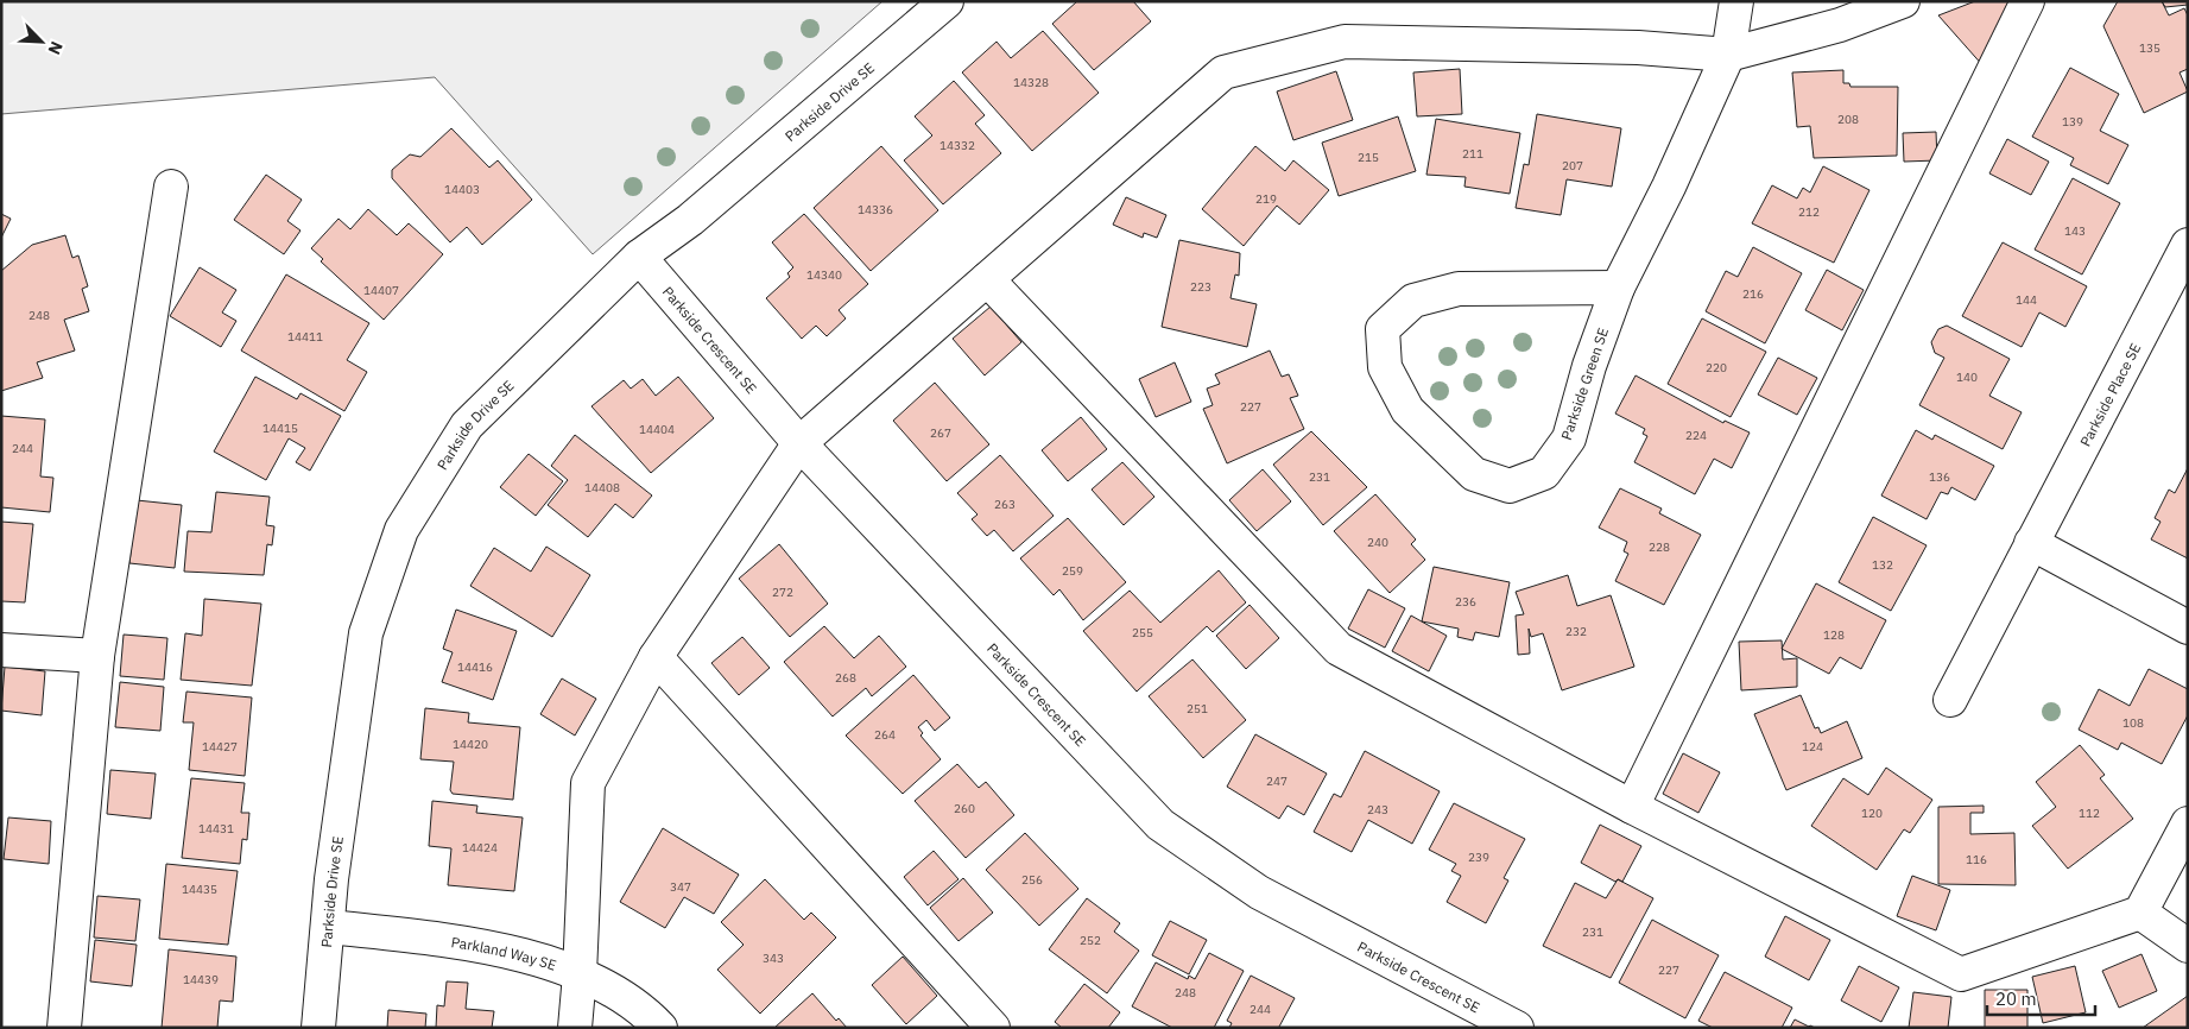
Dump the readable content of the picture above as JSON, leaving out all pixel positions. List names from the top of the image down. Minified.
{"streets":{"street":["Parkside Drive SE","Parkside Crescent SE","Parkside Green SE","Parkside Place SE","Parkland Way SE"]},"crossings":[["Parkside Drive SE","Parkside Crescent SE"],["Parkside Drive SE","Parkland Way SE"]],"house_numbers":["135","14328","208","139","14332","211","215","207","14403","219","14336","212","143","14340","223","14407","216","144","248","14411","220","140","227","14415","14404","267","224","244","231","136","14408","263","240","228","132","259","272","236","232","255","128","14416","268","251","108","264","14420","14427","124","247","260","243","120","112","14431","14424","239","116","256","347","14435","231","252","343","227","14439","248","244"],"scale_bar":"20 m","north":"bottom right"}
